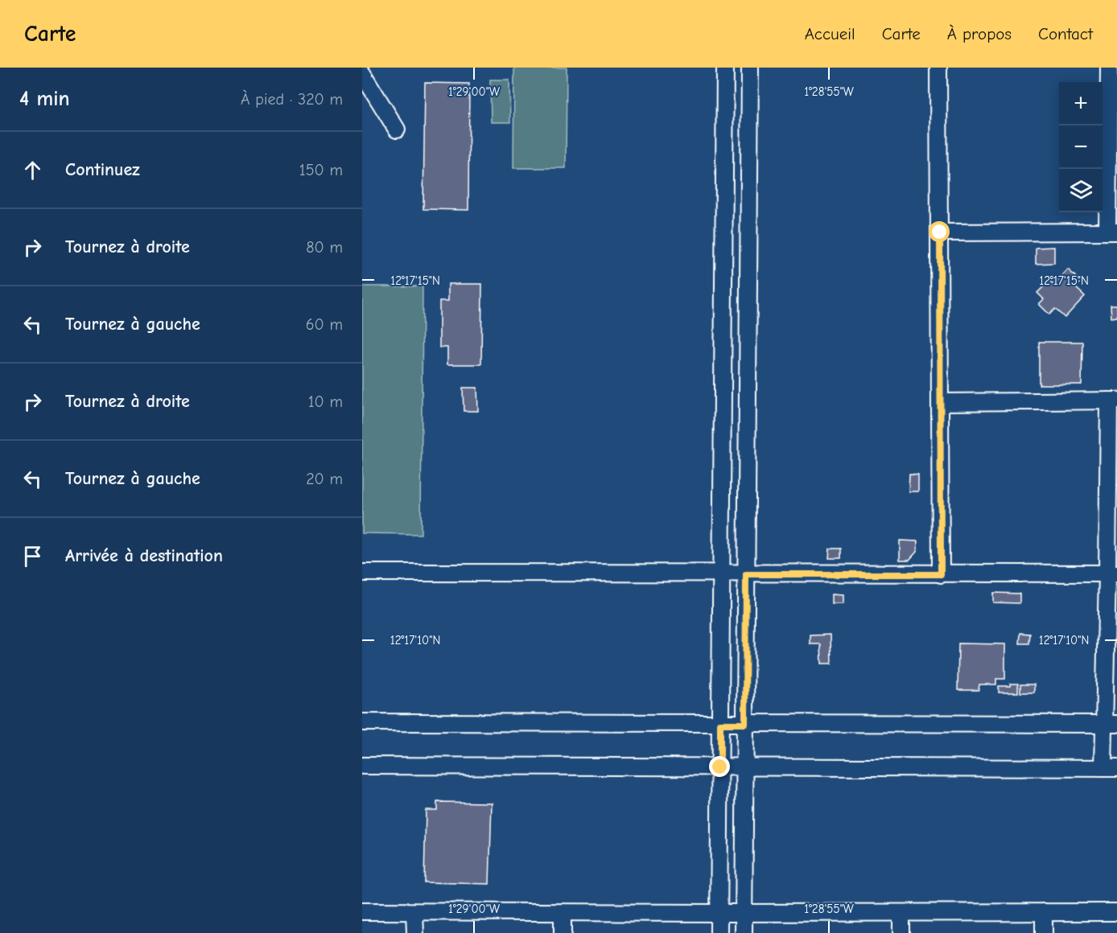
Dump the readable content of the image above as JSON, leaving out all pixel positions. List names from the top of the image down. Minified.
{"page":{"header":"Carte","nav":["Accueil","Carte","À propos","Contact"],"heading":["4 min","À pied · 320 m"],"map_buttons":["+","−"],"list":[["Continuez","150 m"],["Tournez à droite","80 m"],["Tournez à gauche","60 m"],["Tournez à droite","10 m"],["Tournez à gauche","20 m"],"Arrivée à destination"]},"coordinates":["1°29'00\"W","1°28'55\"W","12°17'15\"N","12°17'10\"N"]}
